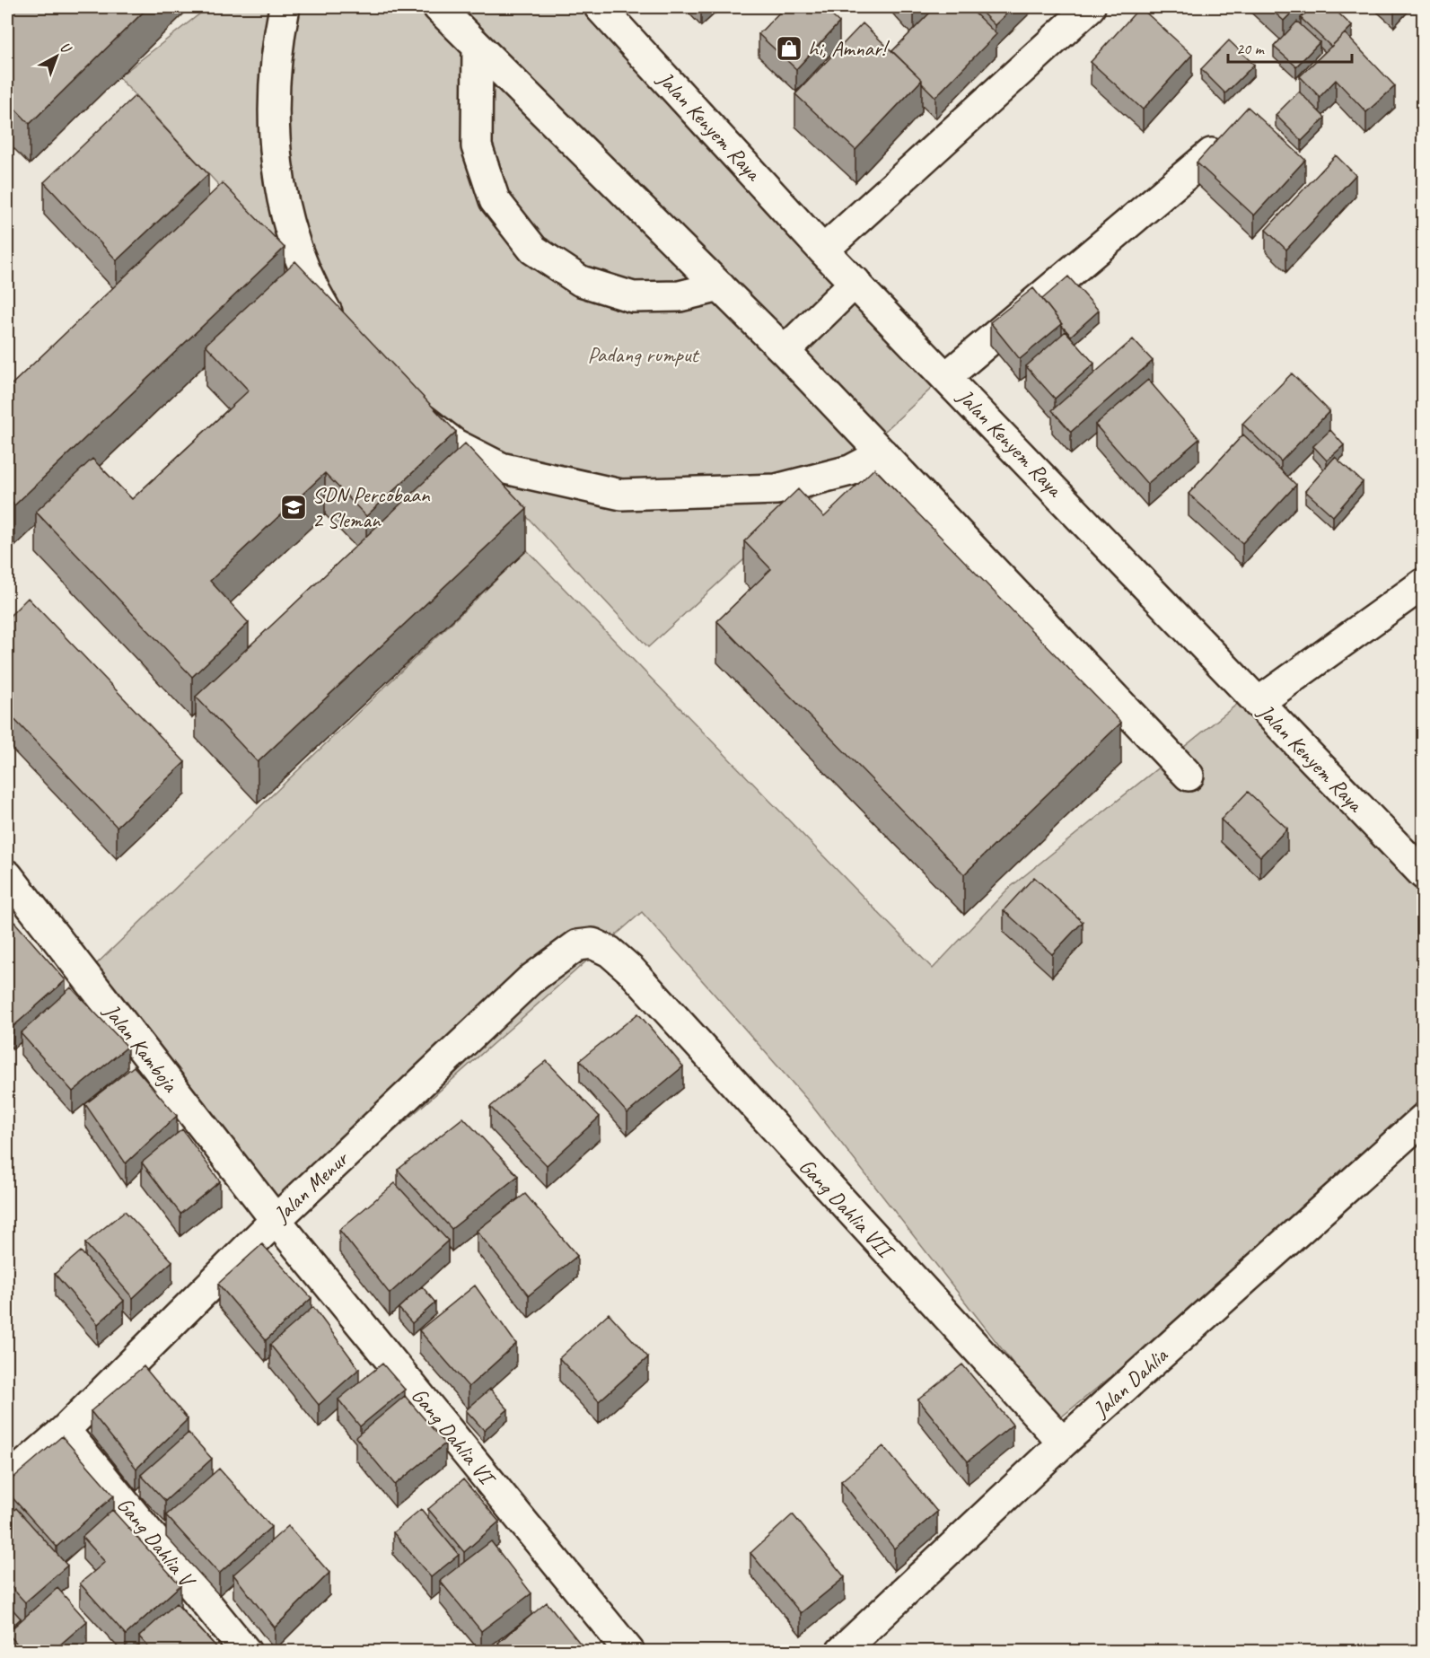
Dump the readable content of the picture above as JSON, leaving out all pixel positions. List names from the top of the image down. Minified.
{"streets":{"street":["Jalan Kenyem Raya","Jalan Kamboja","Jalan Menur","Gang Dahlia VII","Jalan Dahlia","Gang Dahlia VI","Gang Dahlia V"]},"crossings":[["Jalan Kamboja","Jalan Menur"],["Jalan Kamboja","Gang Dahlia VI"],["Jalan Menur","Gang Dahlia VII"],["Jalan Menur","Gang Dahlia VI"],["Jalan Menur","Gang Dahlia V"],["Gang Dahlia VII","Jalan Dahlia"]],"parks":["Padang rumput"],"places":{"shop":["hi, Amnar!"],"school or university":["SDN Percobaan 2 Sleman"]},"scale_bar":"20 m","north":"top right"}
